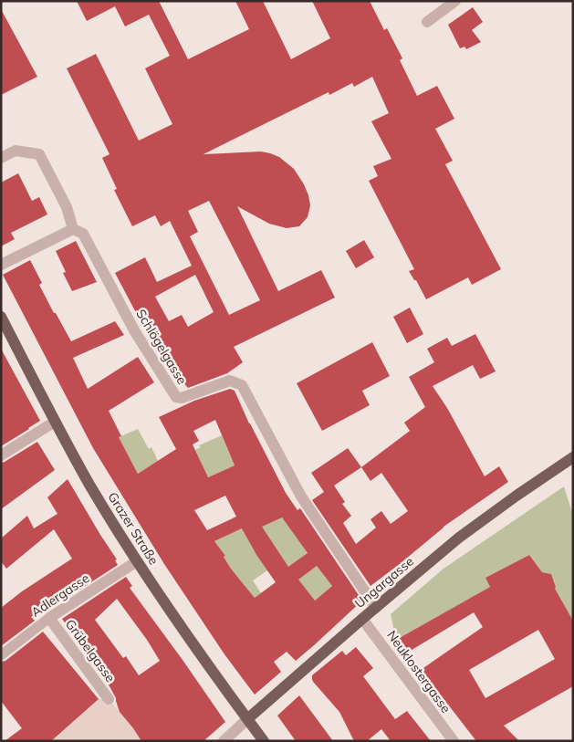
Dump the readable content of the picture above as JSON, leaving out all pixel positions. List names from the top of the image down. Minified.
{"streets":{"main road":["Grazer Straße","Ungargasse"],"street":["Schlögelgasse","Adlergasse","Grübelgasse","Neuklostergasse"]},"crossings":[["Schlögelgasse","Ungargasse"],["Grazer Straße","Ungargasse"],["Grazer Straße","Adlergasse"],["Ungargasse","Neuklostergasse"],["Adlergasse","Grübelgasse"]]}
